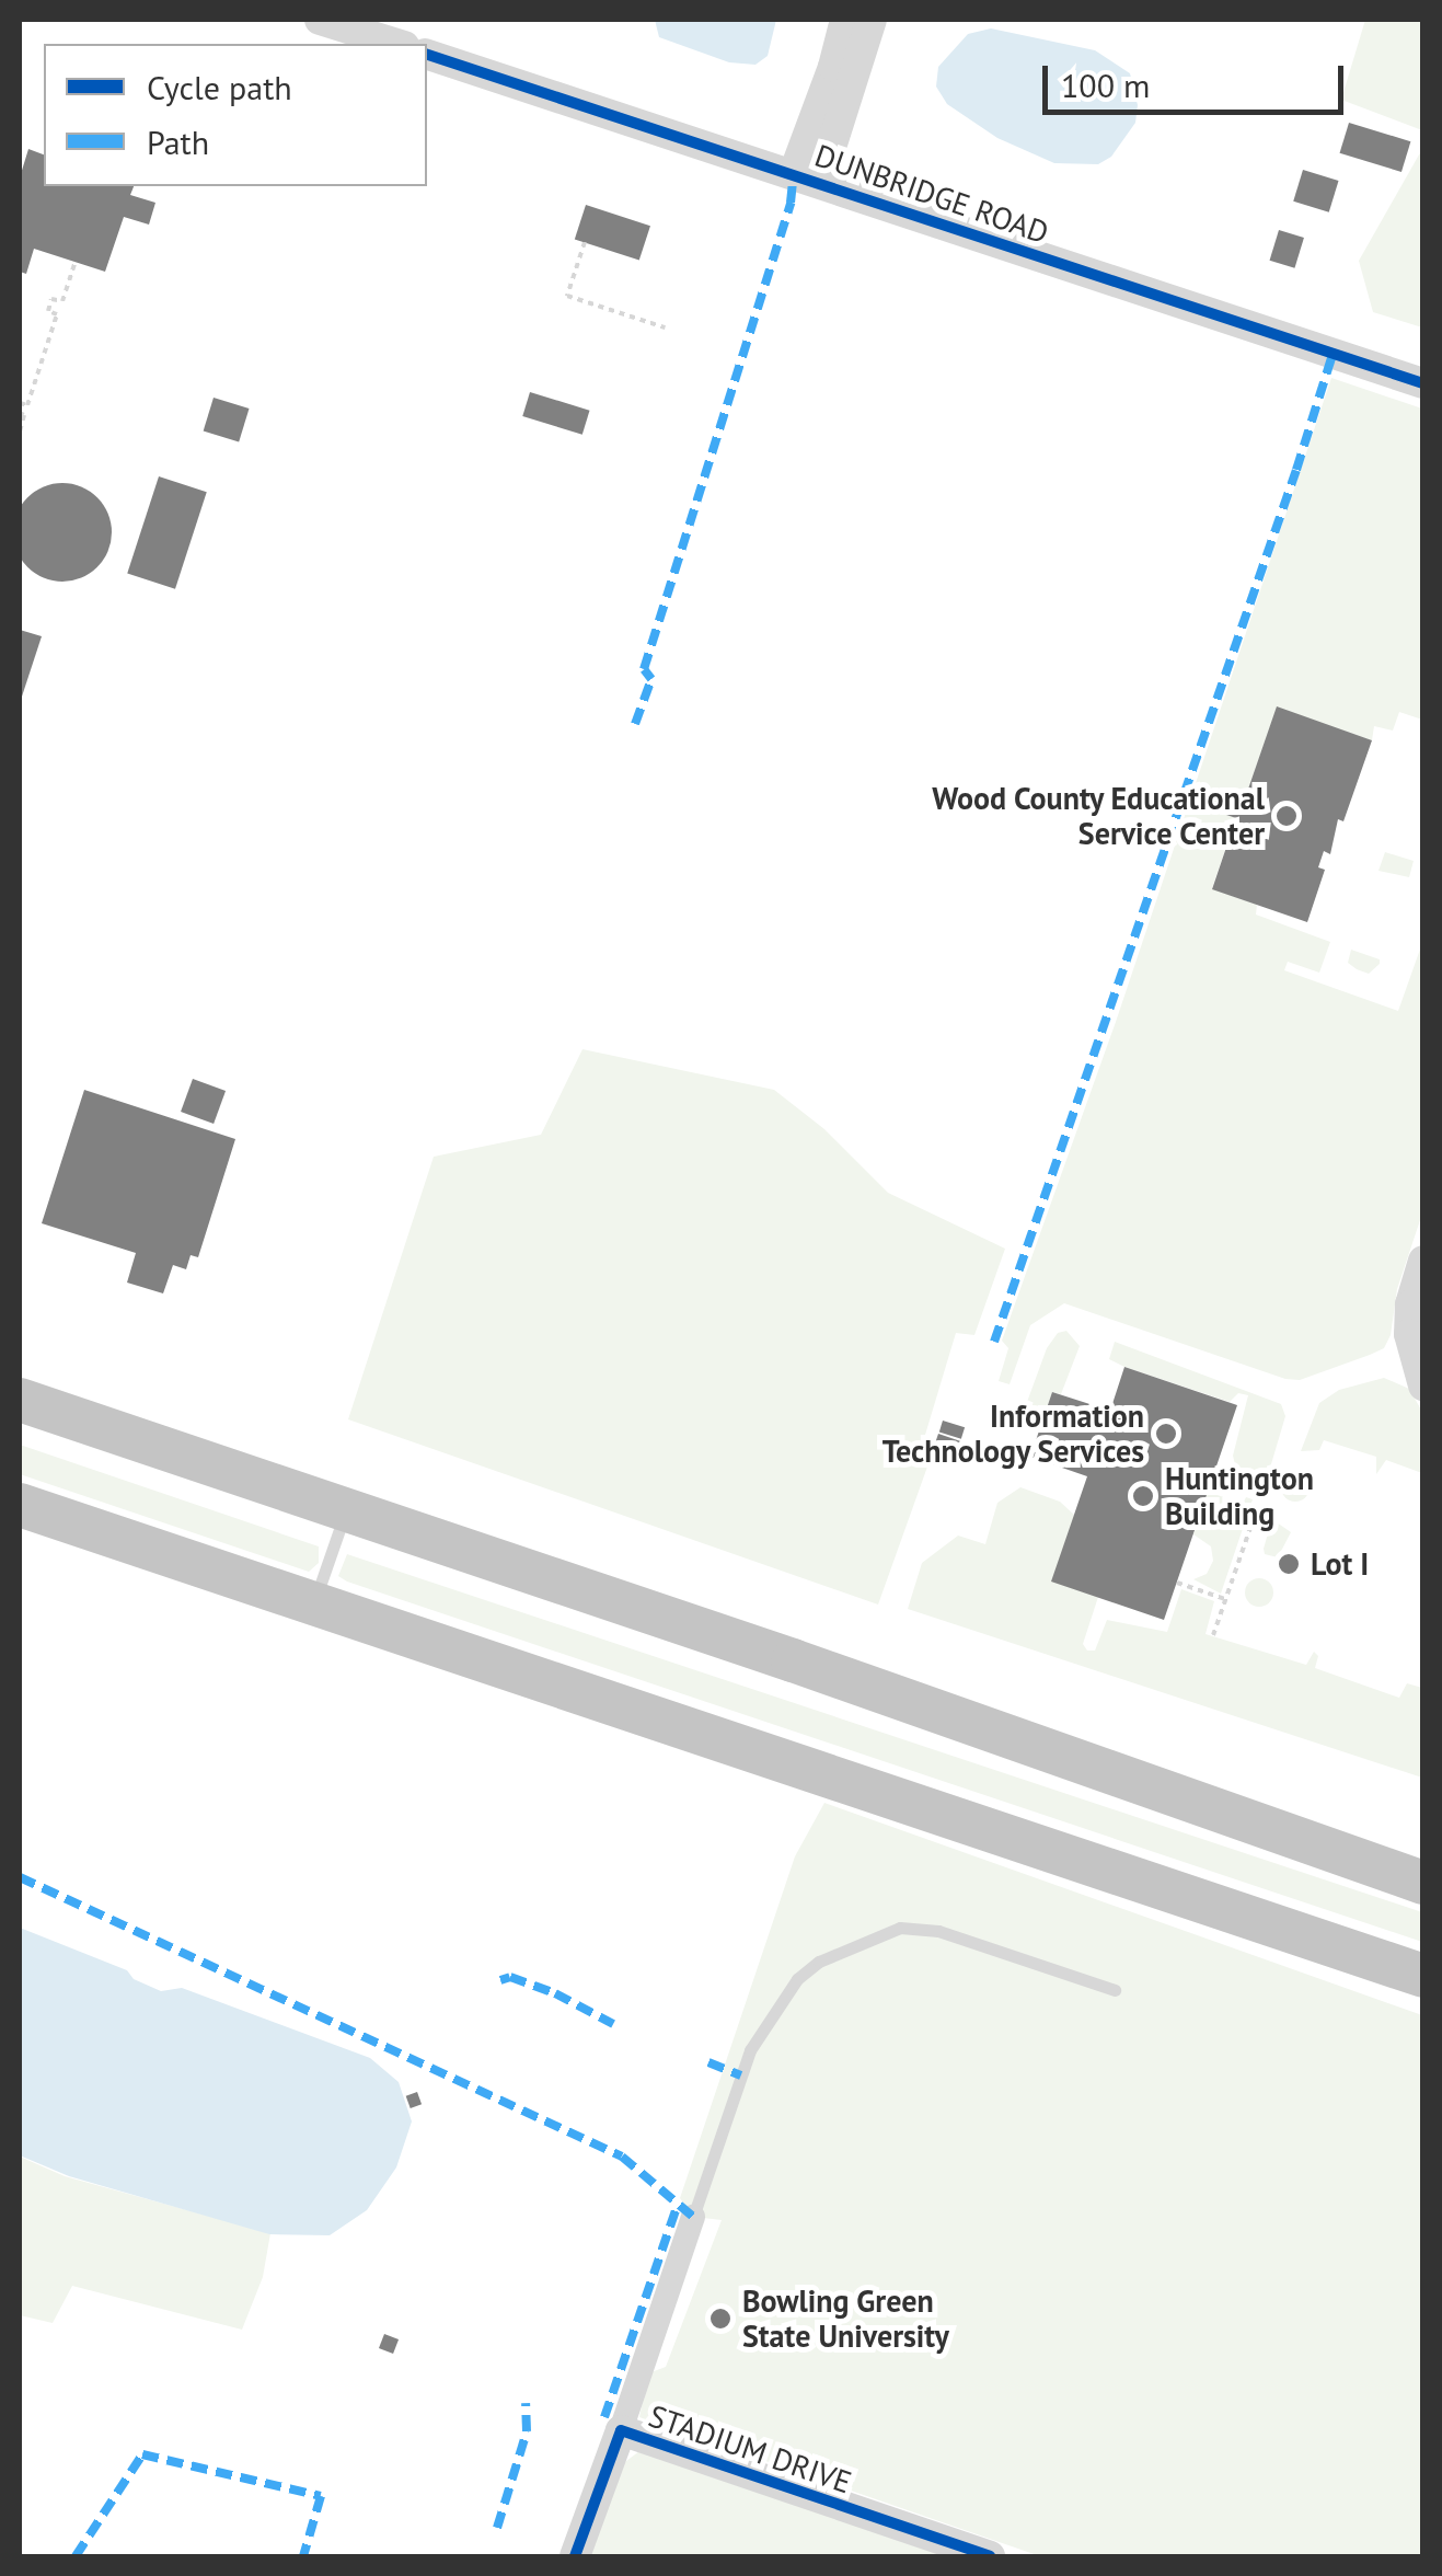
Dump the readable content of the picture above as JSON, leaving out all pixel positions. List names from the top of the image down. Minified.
{"streets":{"street":["DUNBRIDGE ROAD","STADIUM DRIVE"]},"places":["Wood County Educational Service Center","Information Technology Services","Huntington Building","Lot I","Bowling Green State University"],"legend":["Cycle path","Path"],"scale_bar":"100 m"}
